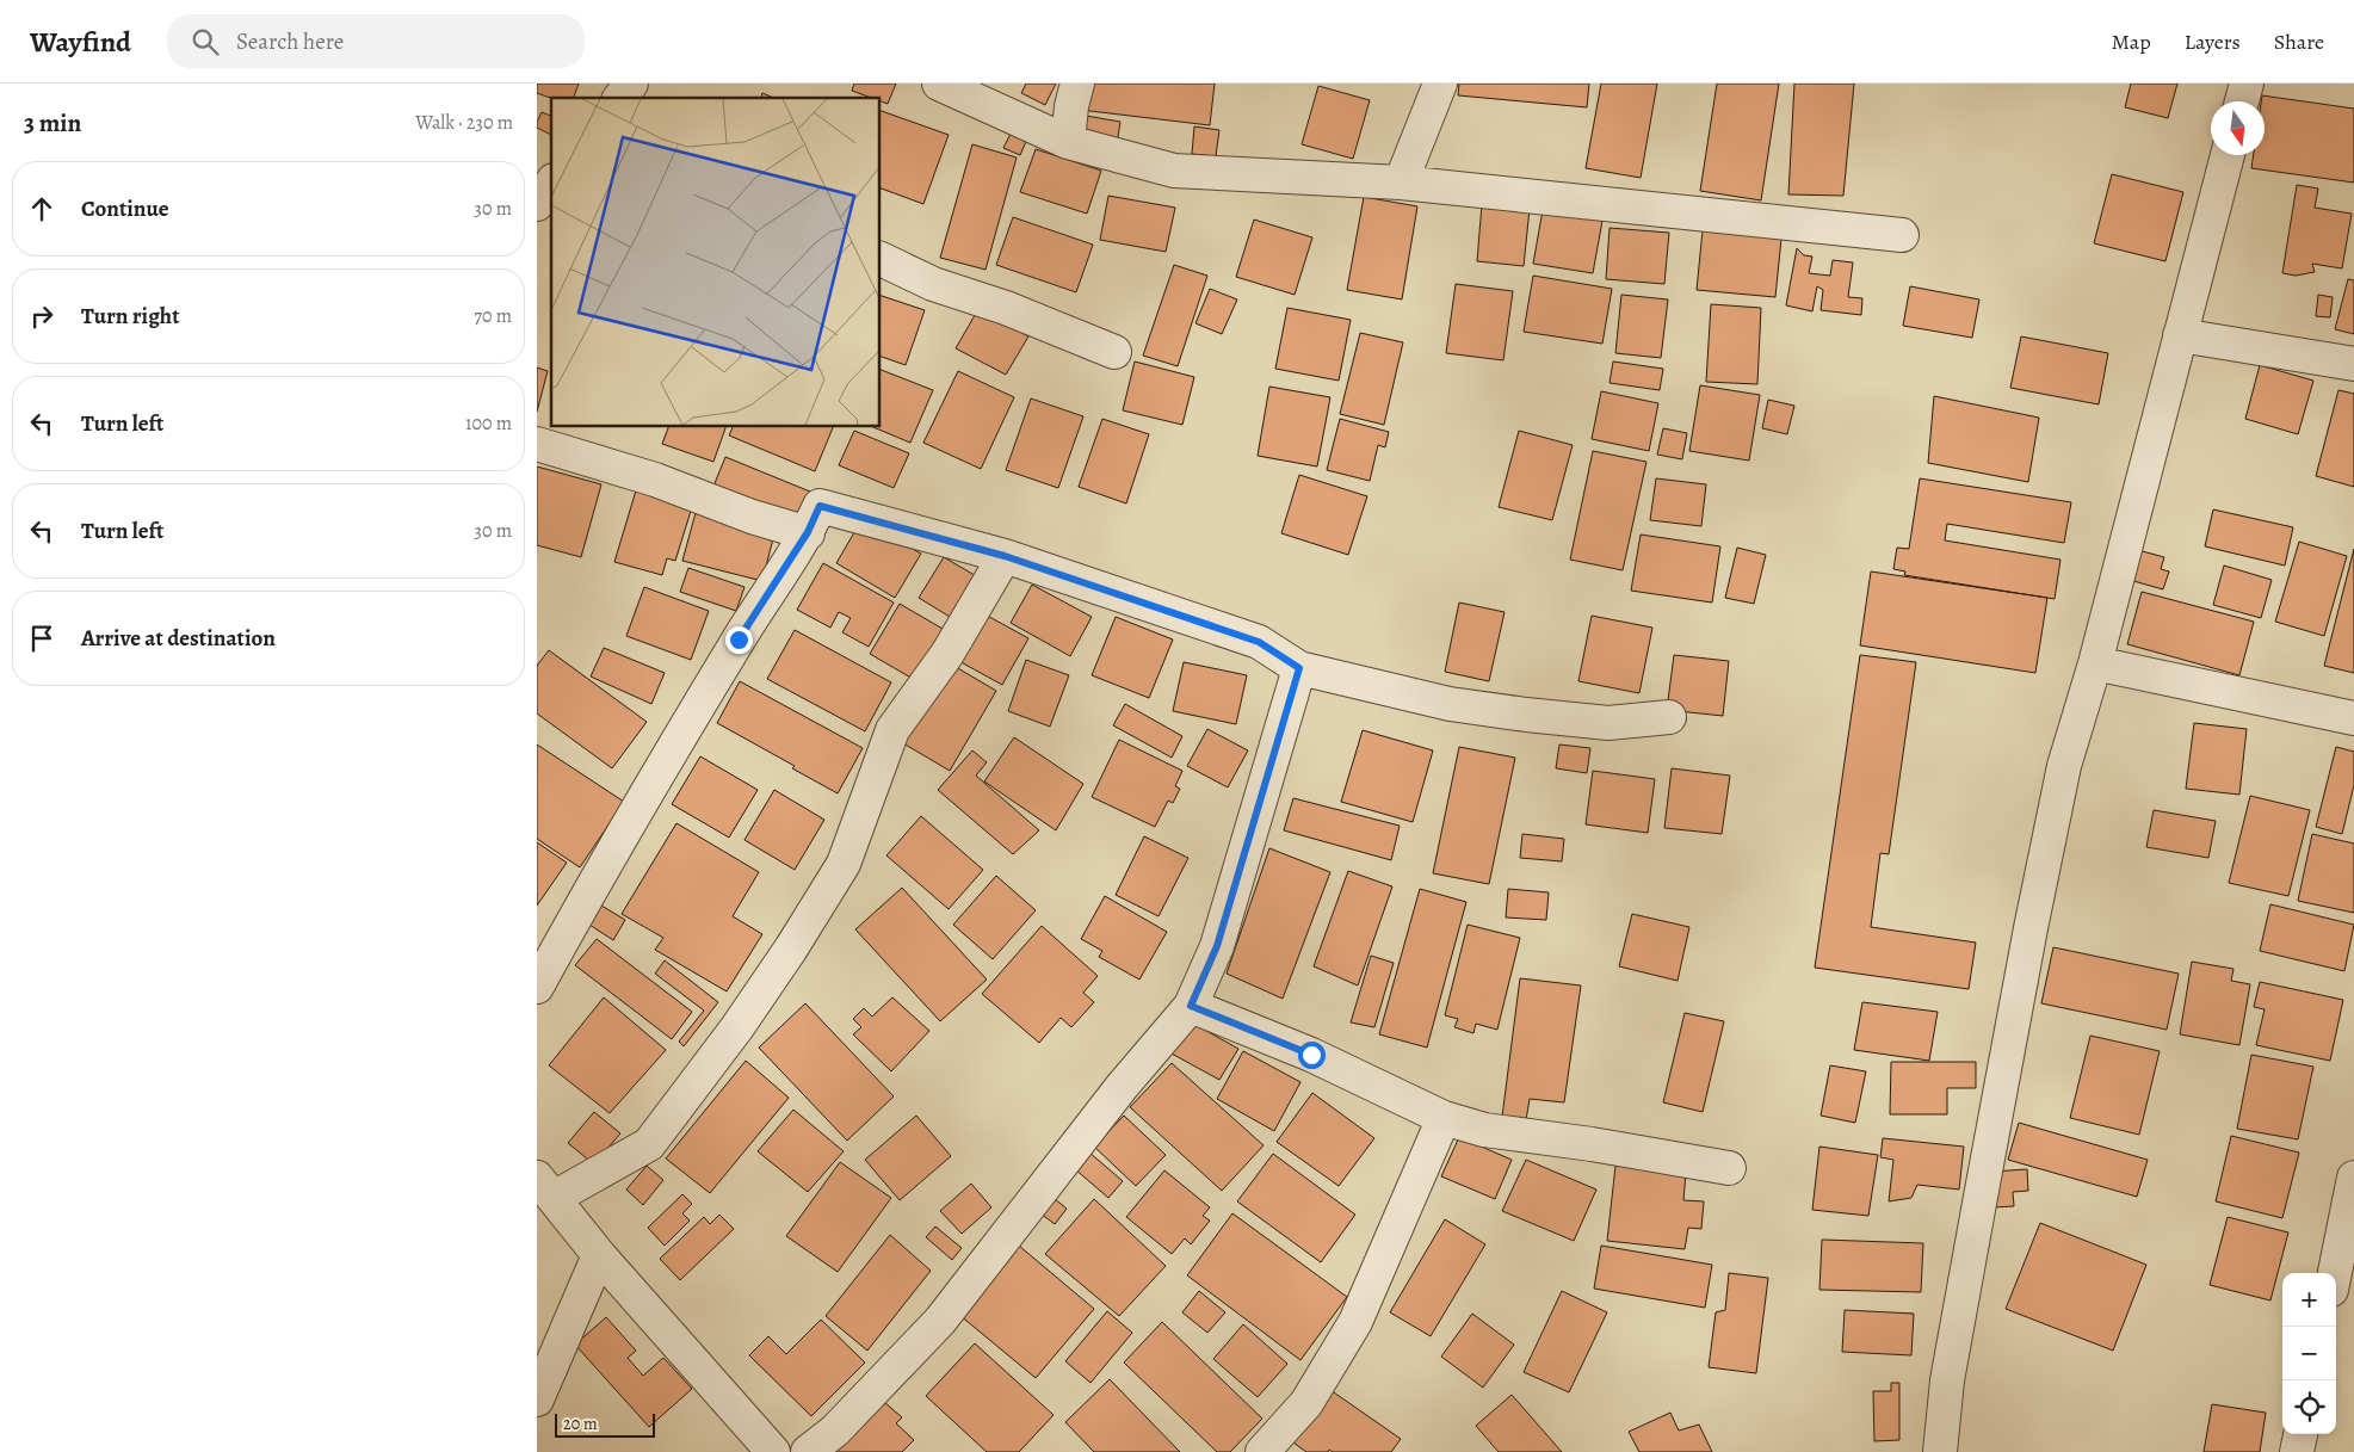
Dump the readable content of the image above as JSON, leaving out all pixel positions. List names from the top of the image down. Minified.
{"scale_bar":"20 m","north":"bottom","page":{"header":"Wayfind","search":"Search here","nav":["Map","Layers","Share"],"heading":["3 min","Walk · 230 m"],"list":[["Continue","30 m"],["Turn right","70 m"],["Turn left","100 m"],["Turn left","30 m"],"Arrive at destination"],"map_buttons":["+","−"],"scale":"20 m"}}
